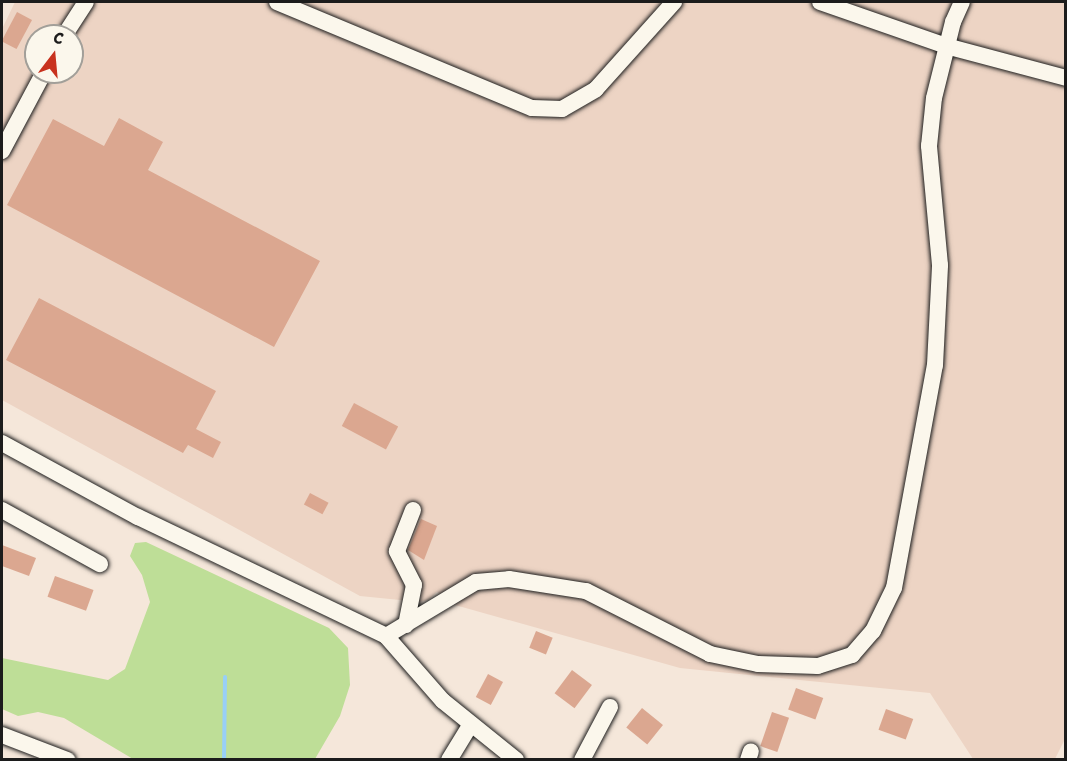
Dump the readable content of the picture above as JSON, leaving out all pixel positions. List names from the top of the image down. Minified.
{"north":"top"}
